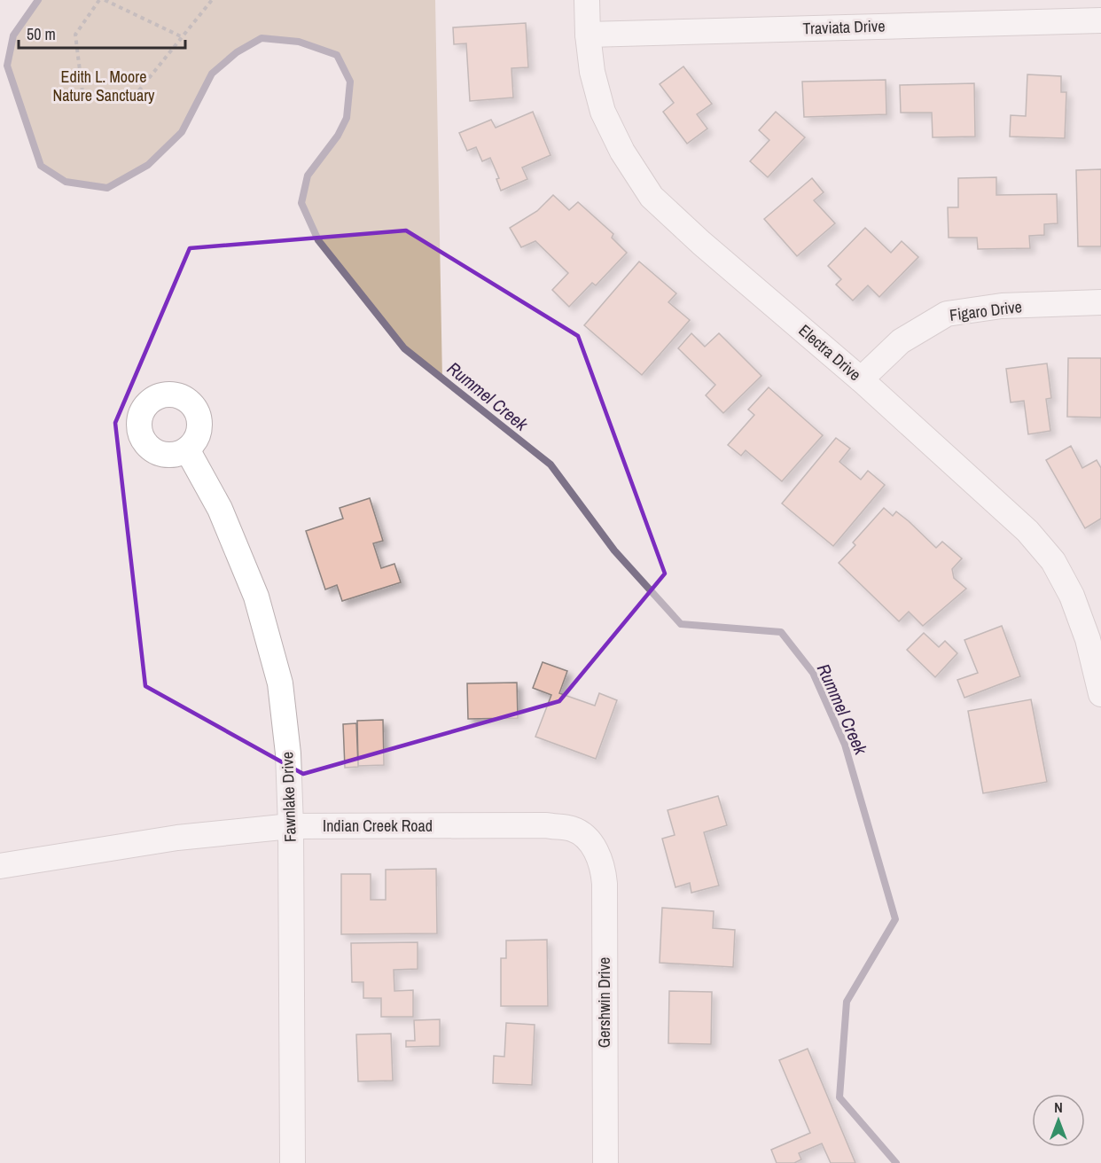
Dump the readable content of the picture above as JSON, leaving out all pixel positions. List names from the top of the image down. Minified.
{"streets":{"street":["Traviata Drive","Figaro Drive","Electra Drive","Fawnlake Drive","Indian Creek Road","Gershwin Drive"]},"crossings":[["Traviata Drive","Electra Drive"],["Figaro Drive","Electra Drive"],["Fawnlake Drive","Indian Creek Road"],["Indian Creek Road","Gershwin Drive"]],"water":["Rummel Creek"],"parks":["Edith L. Moore Nature Sanctuary"],"scale_bar":"50 m","north":"top"}
